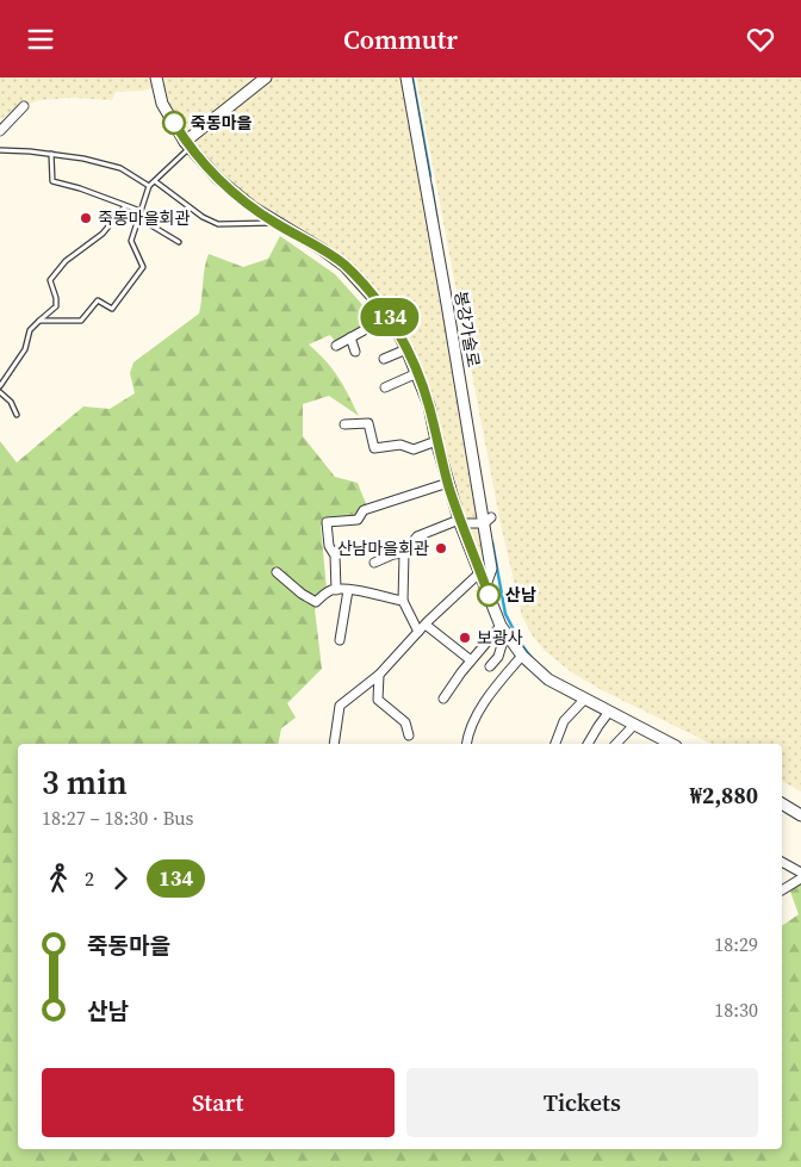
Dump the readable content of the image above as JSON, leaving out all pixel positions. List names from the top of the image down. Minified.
{"streets":{"street":["봉강가술로"]},"places":["죽동마을","죽동마을회관","산남마을회관","산남","보광사"],"lines":["bus line 134"],"page":{"header":"Commutr","on_map":"134","heading":["3 min","18:27 – 18:30 · Bus","₩2,880"],"legs":["2","134"],"list":[{"name":"죽동마을","value":"18:29"},{"name":"산남","value":"18:30"}],"buttons":["Start","Tickets"]}}
